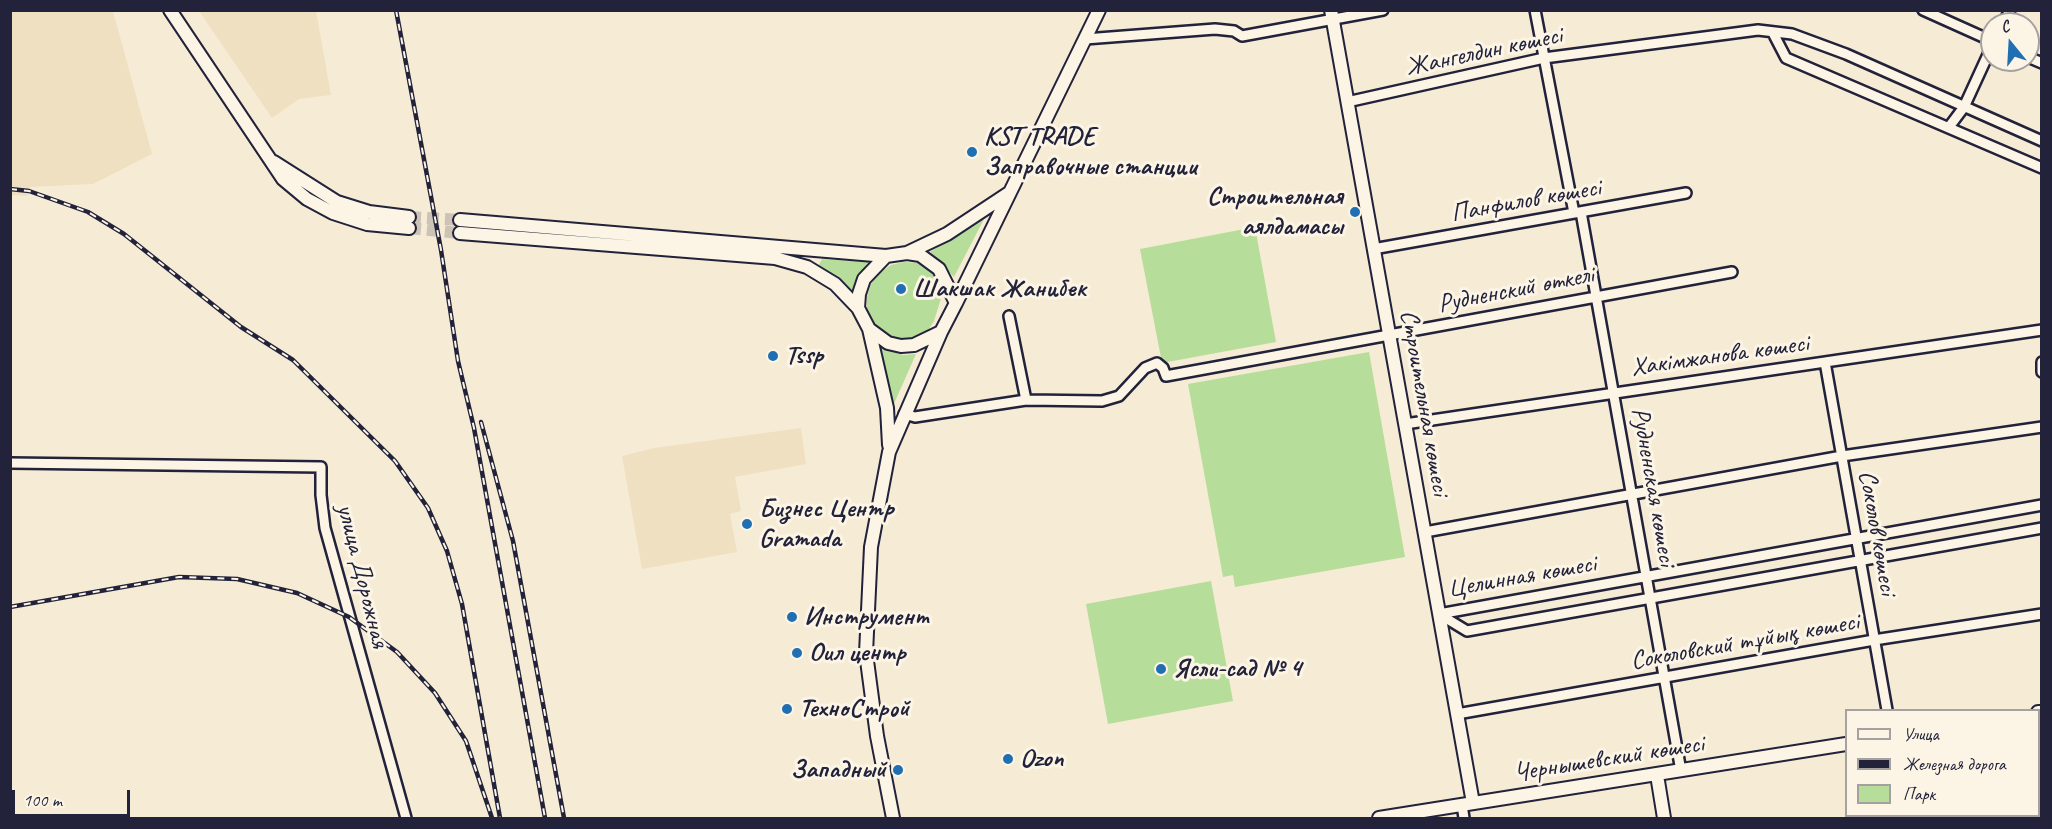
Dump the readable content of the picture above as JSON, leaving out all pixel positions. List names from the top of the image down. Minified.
{"streets":{"main road":["Строительная көшесі","Чернышевский көшесі"],"street":["Жангелдин көшесі","Панфилов көшесі","Рудненский өткелі","Хакімжанова көшесі","Рудненская көшесі","Соколов көшесі","улица Дорожная","Целинная көшесі","Соколовский тұйық көшесі"]},"crossings":[["Жангелдин көшесі","Строительная көшесі"],["Жангелдин көшесі","Рудненская көшесі"],["Панфилов көшесі","Строительная көшесі"],["Панфилов көшесі","Рудненская көшесі"],["Рудненский өткелі","Строительная көшесі"],["Рудненский өткелі","Рудненская көшесі"],["Хакімжанова көшесі","Строительная көшесі"],["Хакімжанова көшесі","Рудненская көшесі"],["Хакімжанова көшесі","Соколов көшесі"],["Строительная көшесі","Целинная көшесі"],["Строительная көшесі","Соколовский тұйық көшесі"],["Строительная көшесі","Чернышевский көшесі"],["Рудненская көшесі","Целинная көшесі"],["Рудненская көшесі","Соколовский тұйық көшесі"],["Рудненская көшесі","Чернышевский көшесі"],["Соколов көшесі","Целинная көшесі"],["Соколов көшесі","Соколовский тұйық көшесі"]],"places":["KST TRADE Заправочные станции","Строительная аялдамасы","Шакшак Жанибек","Tssp","Бизнес Центр Gramada","Инструмент","Оил центр","Ясли-сад № 4","ТехноСтрой","Ozon","Западный"],"legend":["Улица","Железная дорога","Парк"],"scale_bar":"100 m","north":"top"}
